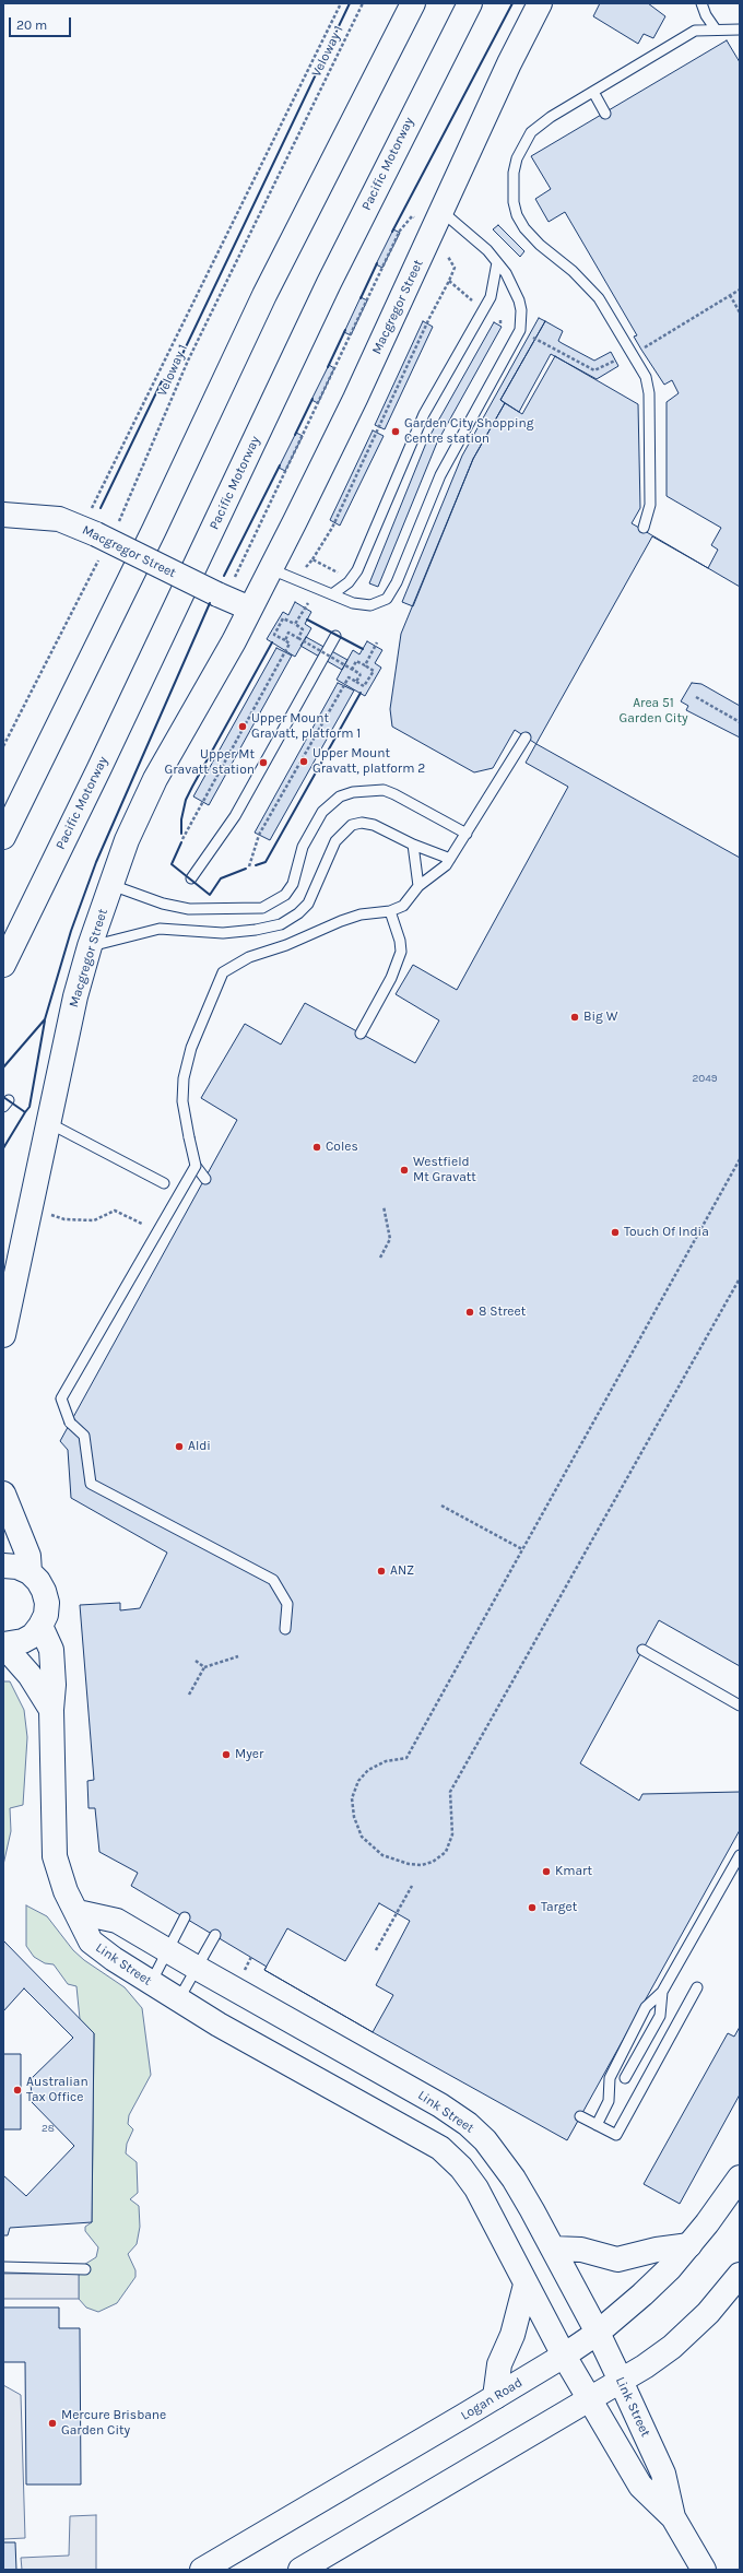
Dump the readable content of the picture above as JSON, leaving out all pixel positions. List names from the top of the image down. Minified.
{"streets":{"main road":["Pacific Motorway","Macgregor Street","Link Street","Logan Road"],"path":["Veloway 1"]},"crossings":[["Veloway 1","Macgregor Street"],["Link Street","Logan Road"]],"parks":["Area 51 Garden City"],"places":["Garden City Shopping Centre station","Upper Mount Gravatt, platform 1","Upper Mount Gravatt, platform 2","Upper Mt Gravatt station","Big W","Coles","Westfield Mt Gravatt","Touch Of India","8 Street","Aldi","ANZ","Myer","Kmart","Target","Australian Tax Office","Mercure Brisbane Garden City"],"house_numbers":["2049","28"],"scale_bar":"20 m"}
